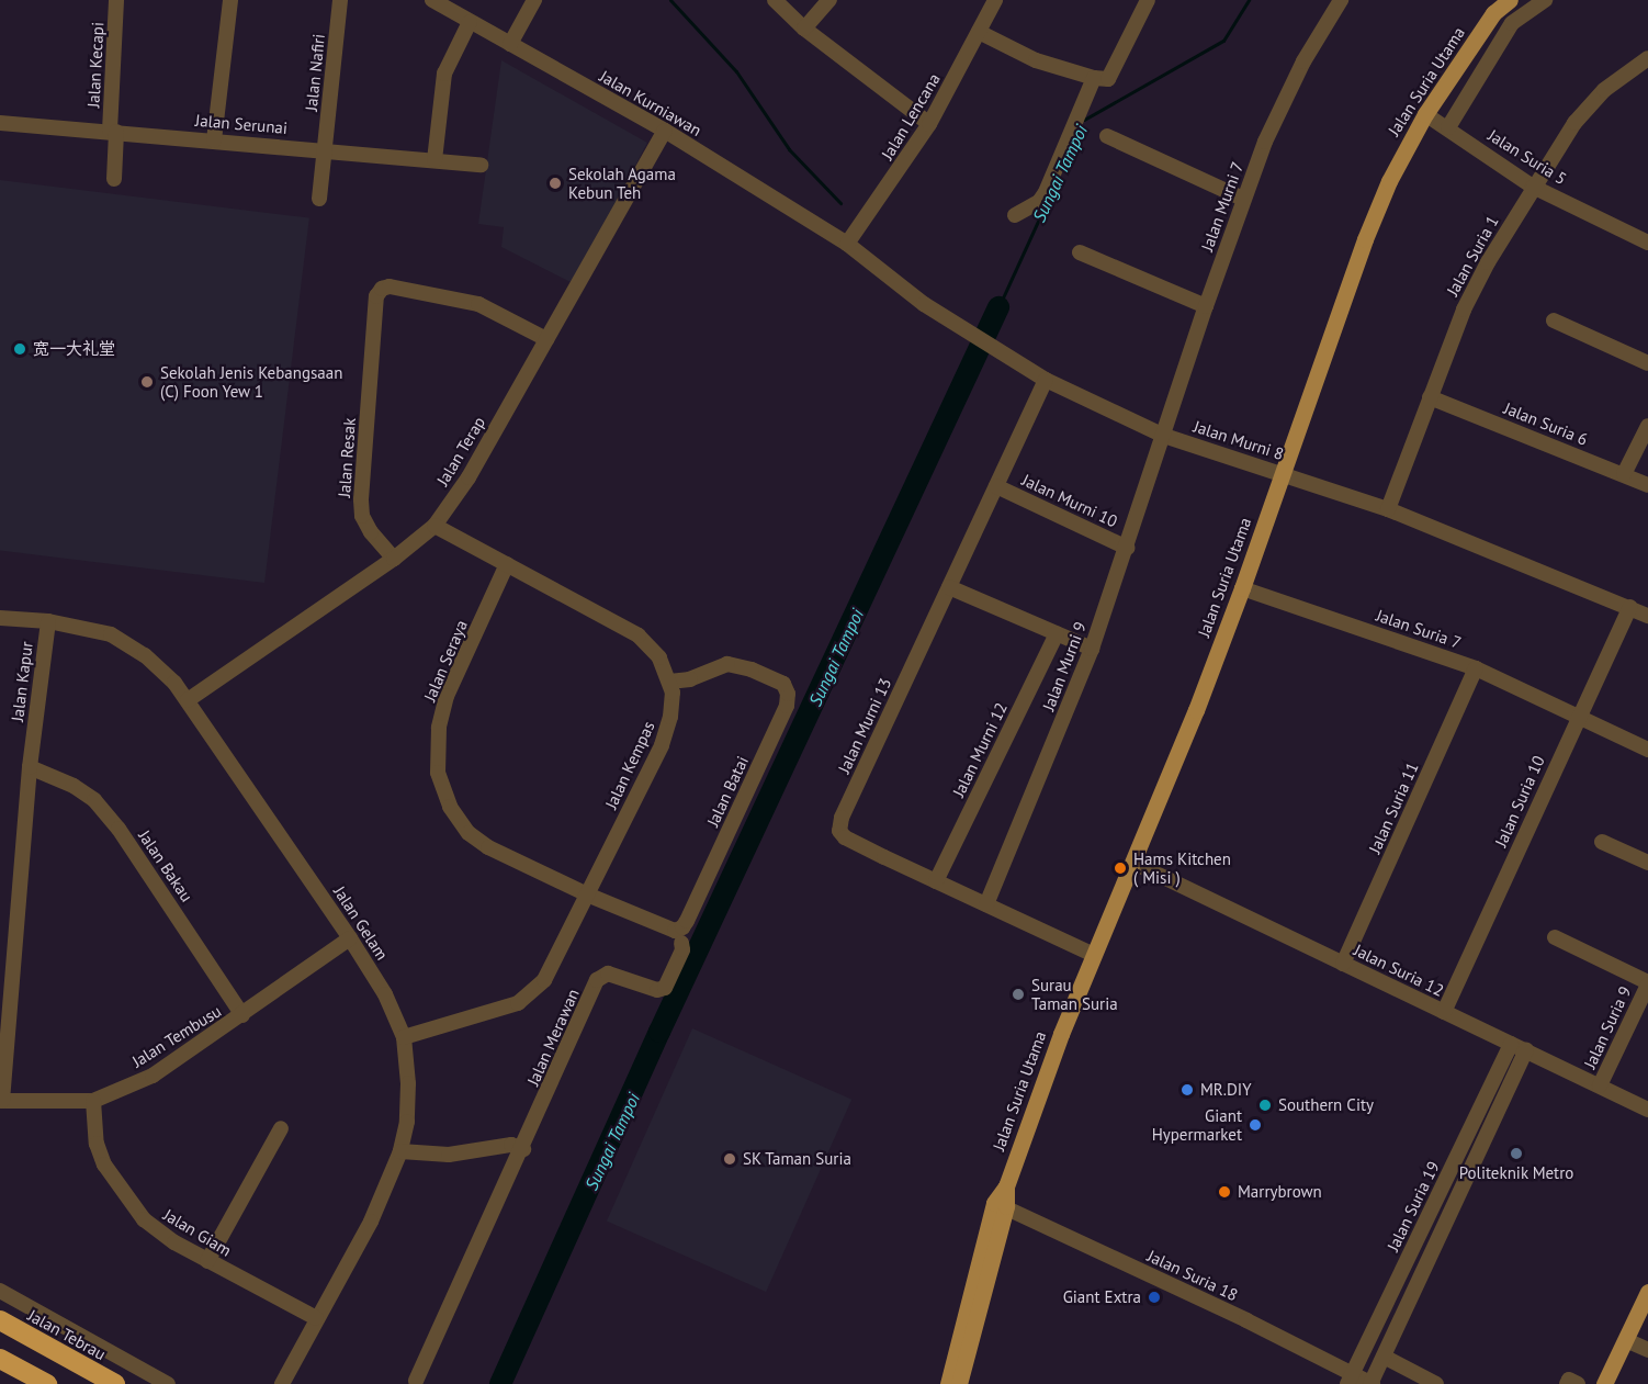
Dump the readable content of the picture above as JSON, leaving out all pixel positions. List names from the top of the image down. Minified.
{"streets":{"highway":["Jalan Tebrau"],"main road":["Jalan Suria Utama"],"street":["Jalan Kecapi","Jalan Nafiri","Jalan Kurniawan","Jalan Lencana","Jalan Serunai","Jalan Suria 5","Jalan Murni 7","Jalan Suria 1","Jalan Suria 6","Jalan Murni 8","Jalan Terap","Jalan Resak","Jalan Murni 10","Jalan Suria 7","Jalan Seraya","Jalan Murni 9","Jalan Kapur","Jalan Murni 13","Jalan Murni 12","Jalan Kempas","Jalan Batai","Jalan Suria 10","Jalan Suria 11","Jalan Bakau","Jalan Gelam","Jalan Suria 12","Jalan Suria 9","Jalan Tembusu","Jalan Merawan","Jalan Suria 19","Jalan Giam","Jalan Suria 18"]},"crossings":[["Jalan Kecapi","Jalan Serunai"],["Jalan Nafiri","Jalan Serunai"],["Jalan Suria Utama","Jalan Suria 5"],["Jalan Suria Utama","Jalan Murni 8"],["Jalan Suria Utama","Jalan Suria 7"],["Jalan Suria Utama","Jalan Murni 13"],["Jalan Suria Utama","Jalan Suria 12"],["Jalan Suria Utama","Jalan Suria 18"],["Jalan Kurniawan","Jalan Lencana"],["Jalan Kurniawan","Jalan Murni 8"],["Jalan Kurniawan","Jalan Terap"],["Jalan Lencana","Jalan Murni 8"],["Jalan Suria 5","Jalan Suria 1"],["Jalan Murni 7","Jalan Murni 8"],["Jalan Murni 7","Jalan Murni 9"],["Jalan Suria 1","Jalan Suria 6"],["Jalan Suria 1","Jalan Murni 8"],["Jalan Murni 8","Jalan Murni 9"],["Jalan Murni 8","Jalan Murni 13"],["Jalan Murni 8","Jalan Suria 10"],["Jalan Terap","Jalan Resak"],["Jalan Terap","Jalan Kempas"],["Jalan Terap","Jalan Gelam"],["Jalan Murni 10","Jalan Murni 9"],["Jalan Murni 10","Jalan Murni 13"],["Jalan Suria 7","Jalan Suria 10"],["Jalan Suria 7","Jalan Suria 11"],["Jalan Seraya","Jalan Kempas"],["Jalan Seraya","Jalan Batai"],["Jalan Murni 9","Jalan Murni 13"],["Jalan Kapur","Jalan Bakau"],["Jalan Kapur","Jalan Gelam"],["Jalan Kapur","Jalan Tembusu"],["Jalan Murni 13","Jalan Murni 12"],["Jalan Kempas","Jalan Batai"],["Jalan Kempas","Jalan Gelam"],["Jalan Suria 10","Jalan Suria 12"],["Jalan Suria 11","Jalan Suria 12"],["Jalan Bakau","Jalan Tembusu"],["Jalan Gelam","Jalan Tembusu"],["Jalan Gelam","Jalan Giam"],["Jalan Suria 12","Jalan Suria 9"],["Jalan Suria 12","Jalan Suria 19"],["Jalan Tembusu","Jalan Giam"],["Jalan Suria 19","Jalan Suria 18"]],"water":["Sungai Tampoi"],"places":["Sekolah Agama Kebun Teh","宽一大礼堂","Sekolah Jenis Kebangsaan (C) Foon Yew 1","Hams Kitchen ( Misi )","Surau Taman Suria","MR.DIY","Southern City","Giant Hypermarket","Politeknik Metro","SK Taman Suria","Marrybrown","Giant Extra"]}
